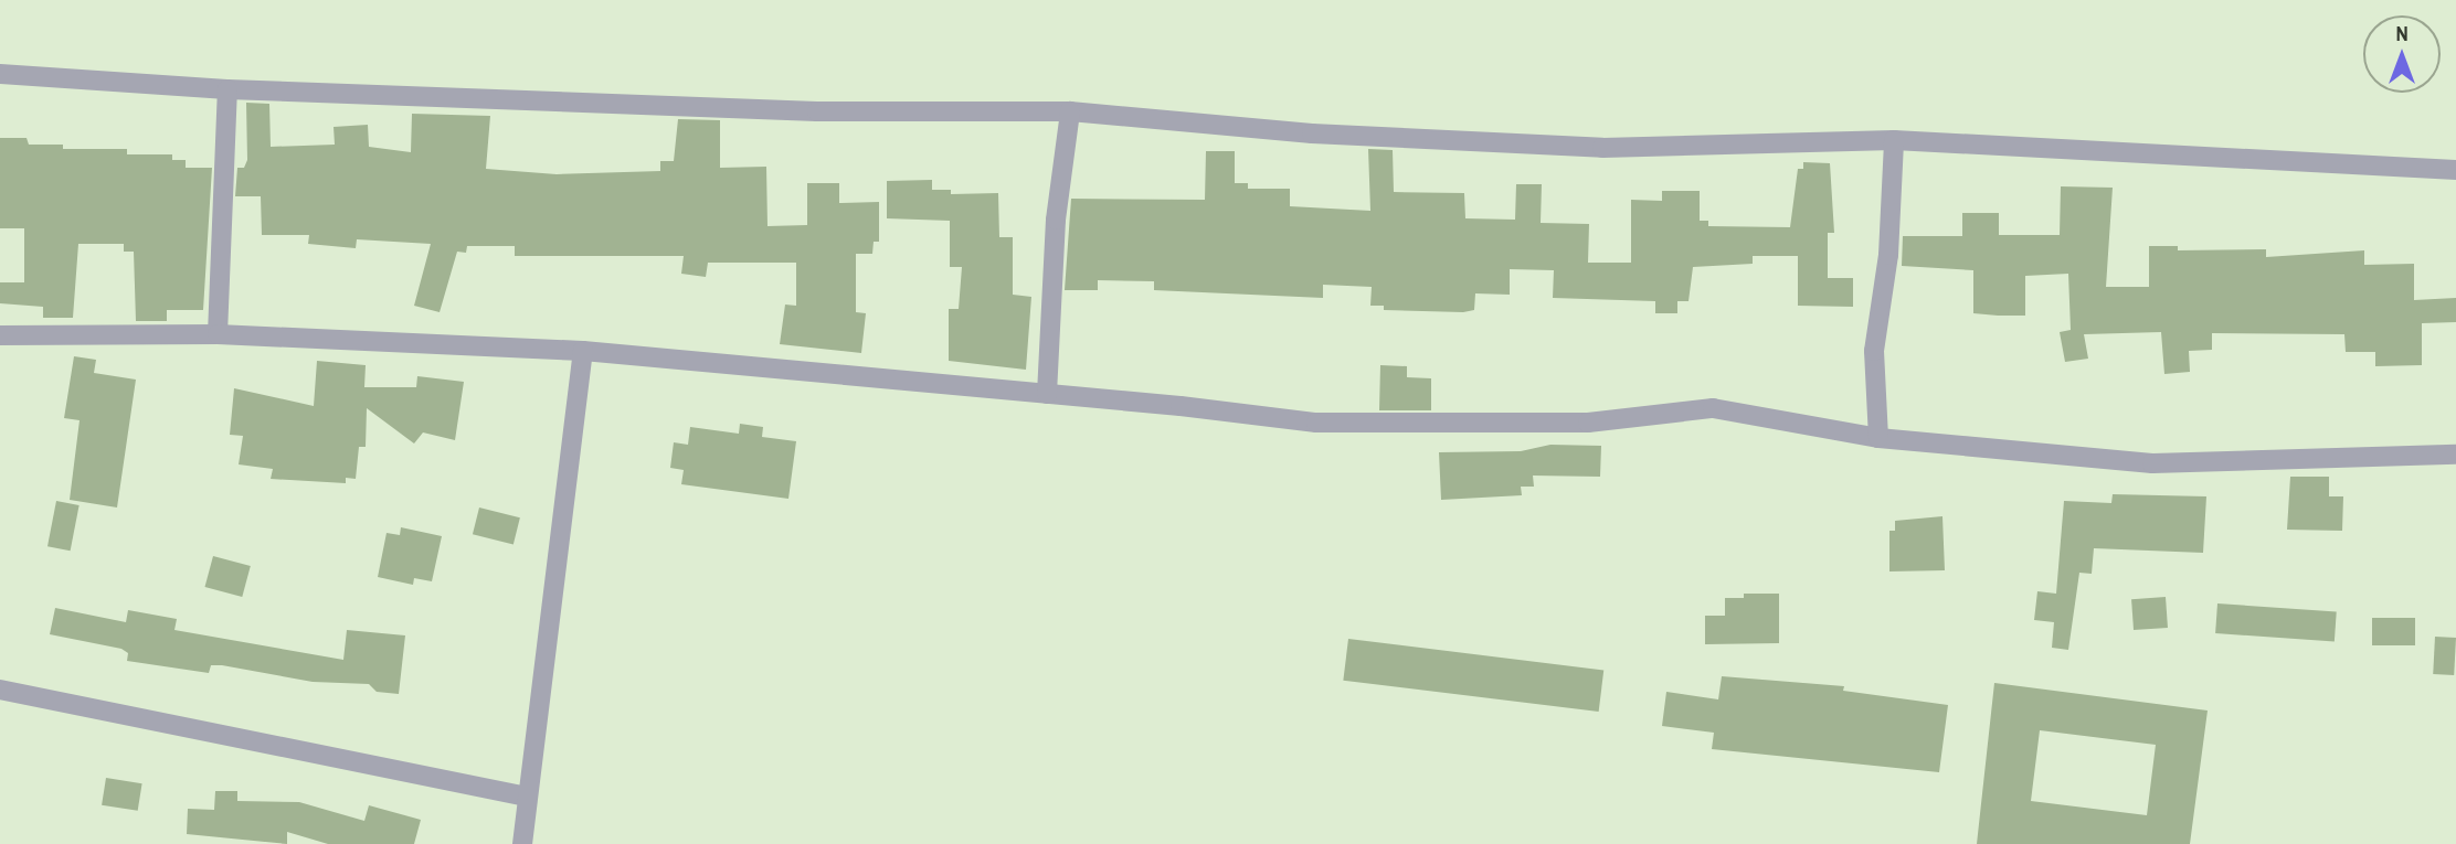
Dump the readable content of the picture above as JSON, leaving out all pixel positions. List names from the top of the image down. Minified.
{"north":"top"}
